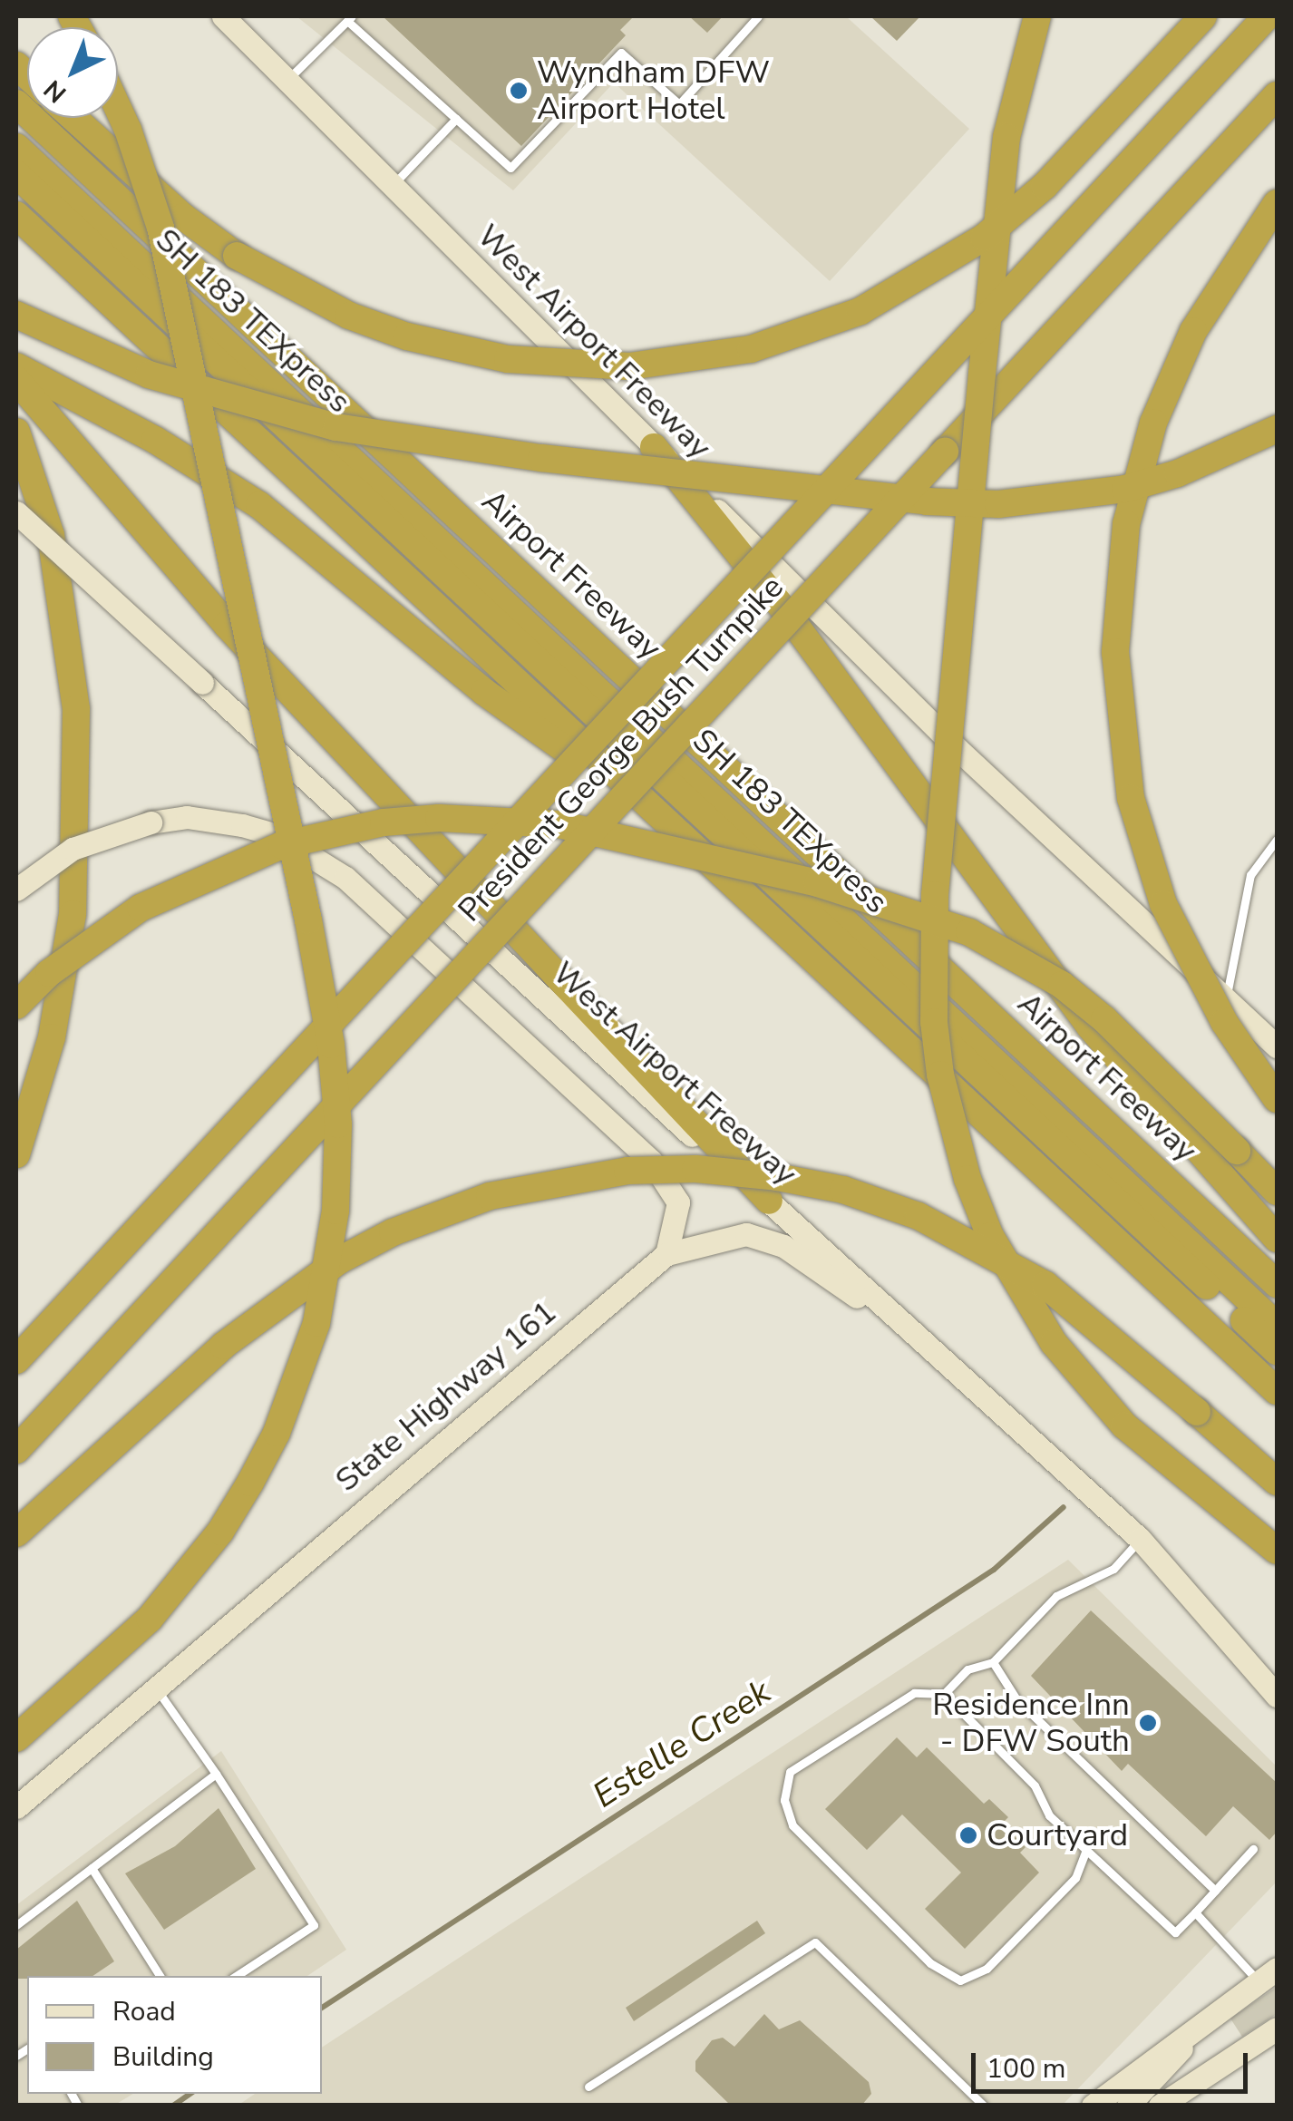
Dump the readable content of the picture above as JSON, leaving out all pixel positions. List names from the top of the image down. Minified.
{"streets":{"highway":["SH 183 TEXpress","Airport Freeway","President George Bush Turnpike"],"main road":["West Airport Freeway","State Highway 161"]},"crossings":[["West Airport Freeway","State Highway 161"]],"water":["Estelle Creek"],"places":["Wyndham DFW Airport Hotel","Residence Inn - DFW South","Courtyard"],"legend":["Road","Building"],"scale_bar":"100 m","north":"bottom left"}
